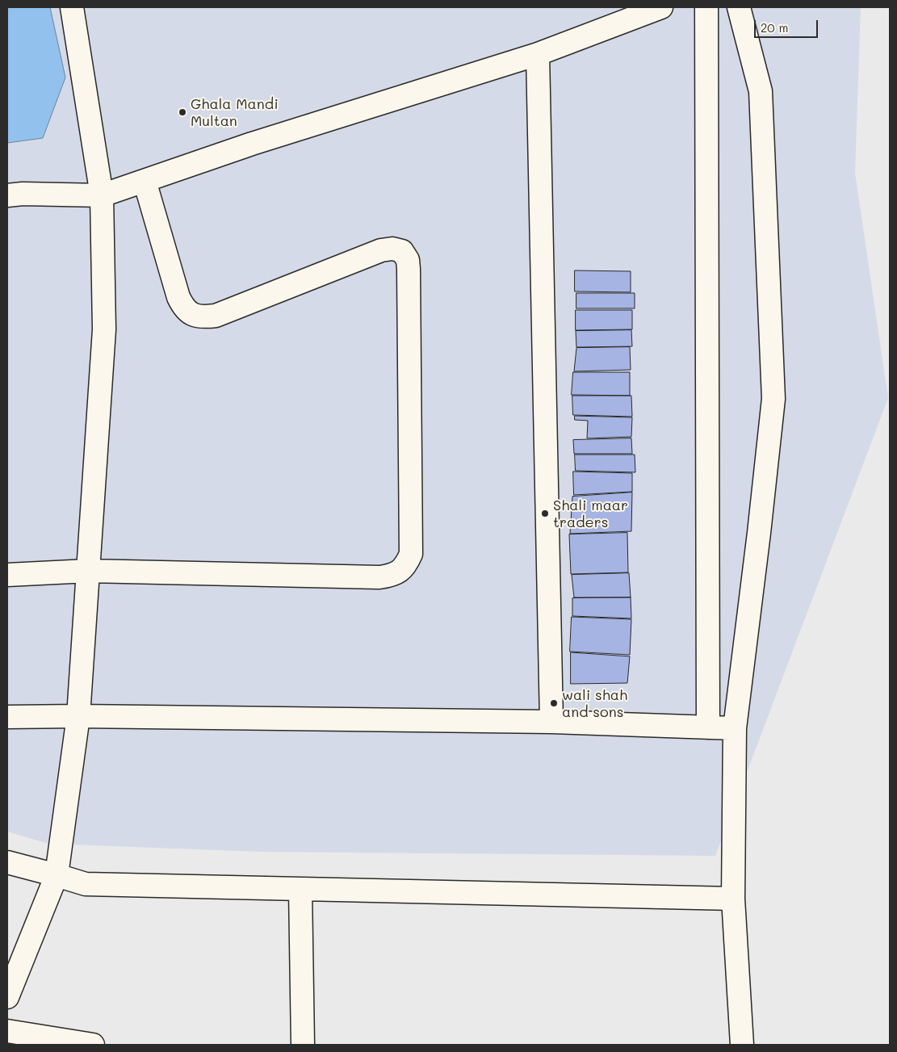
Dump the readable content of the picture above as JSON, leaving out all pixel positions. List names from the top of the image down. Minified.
{"places":["Ghala Mandi Multan","Shali maar traders","wali shah and sons"],"scale_bar":"20 m"}
